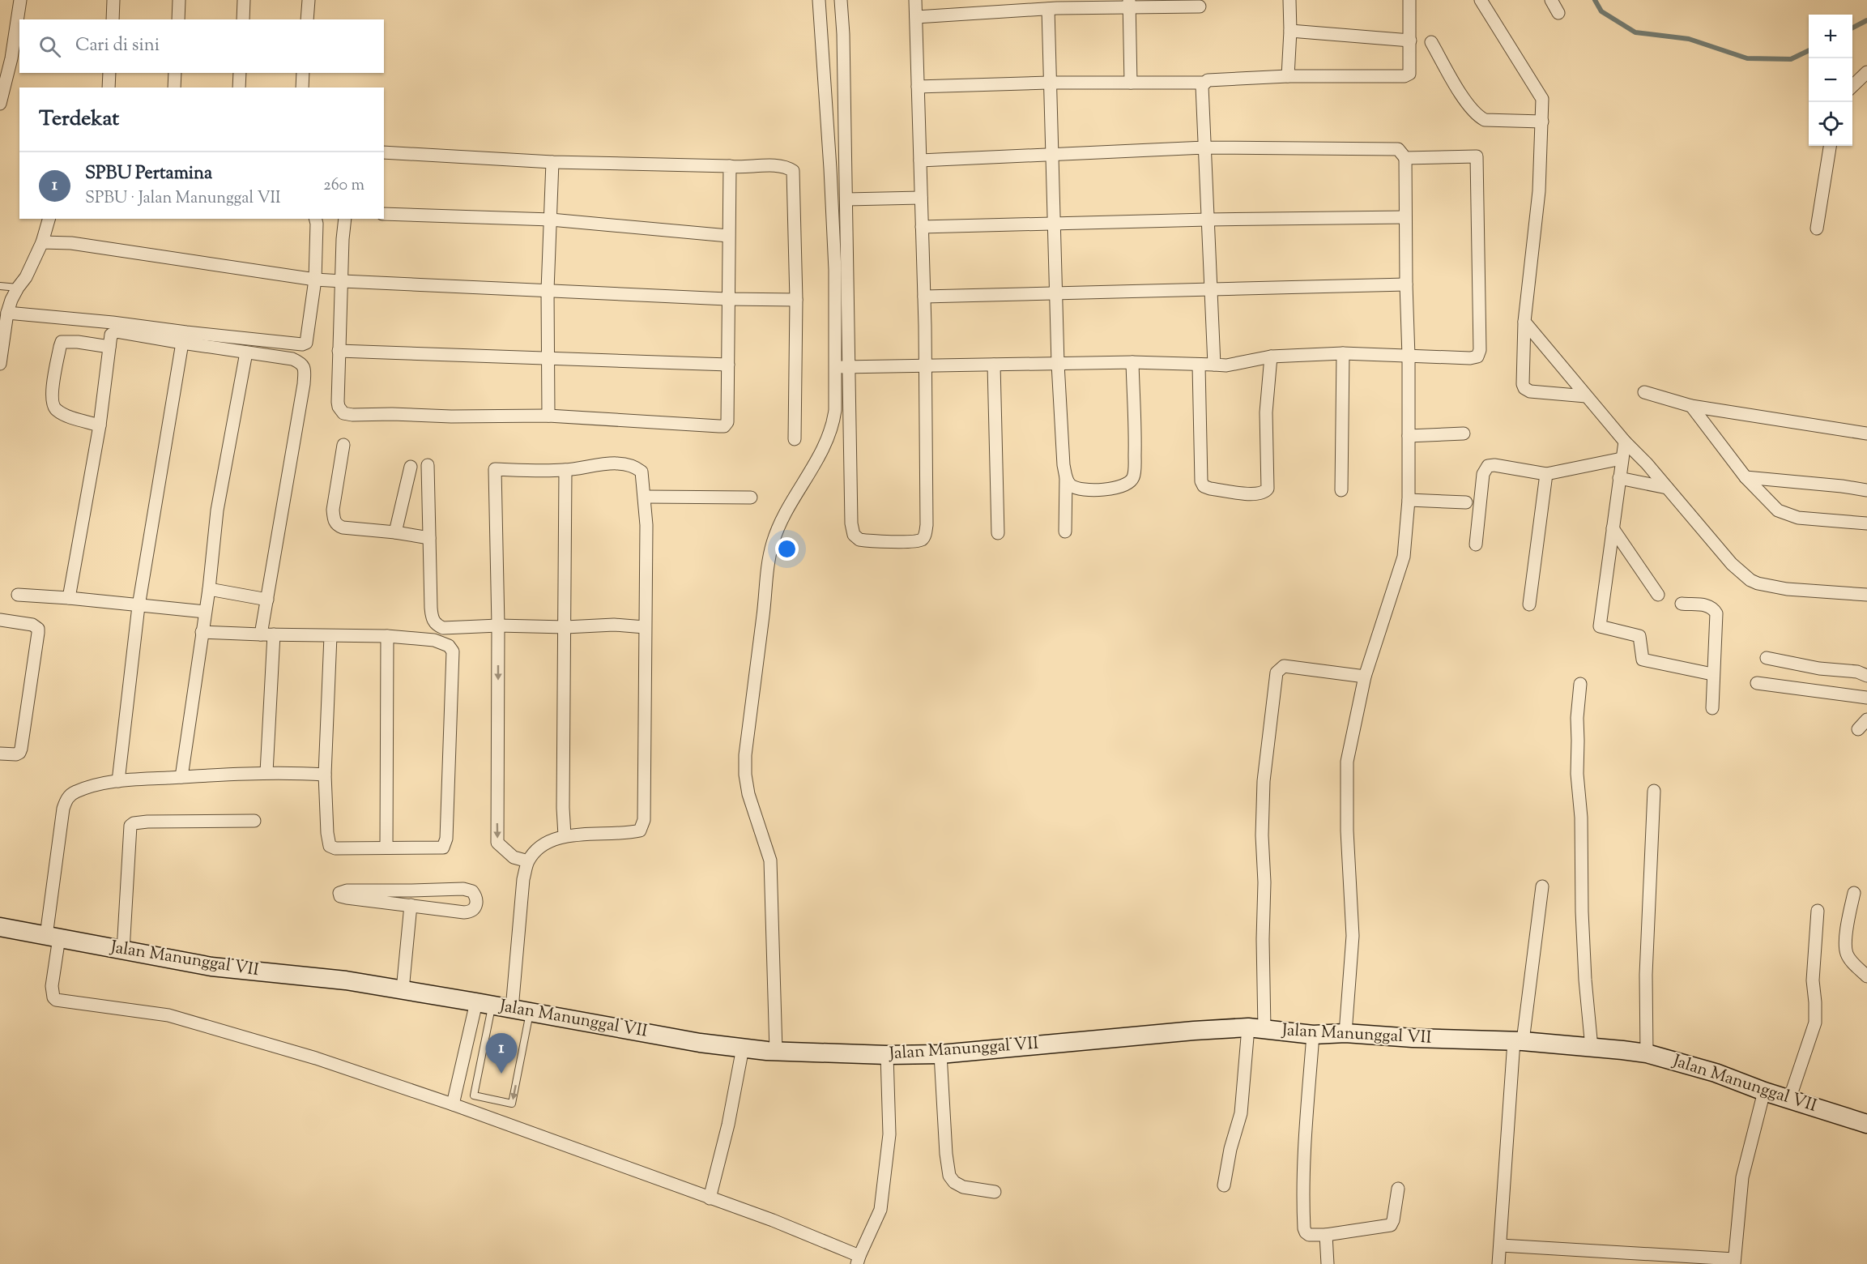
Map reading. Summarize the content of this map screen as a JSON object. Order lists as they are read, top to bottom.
{
  "streets": {
    "street": ["Jalan Manunggal VII"]
  },
  "page": {
    "map_buttons": ["+", "−"],
    "search": "Cari di sini",
    "heading": "Terdekat",
    "list": [
      {
        "mark": "1",
        "name": "SPBU Pertamina",
        "note": "SPBU · Jalan Manunggal VII",
        "value": "260 m"
      }
    ],
    "pins": "1"
  }
}
